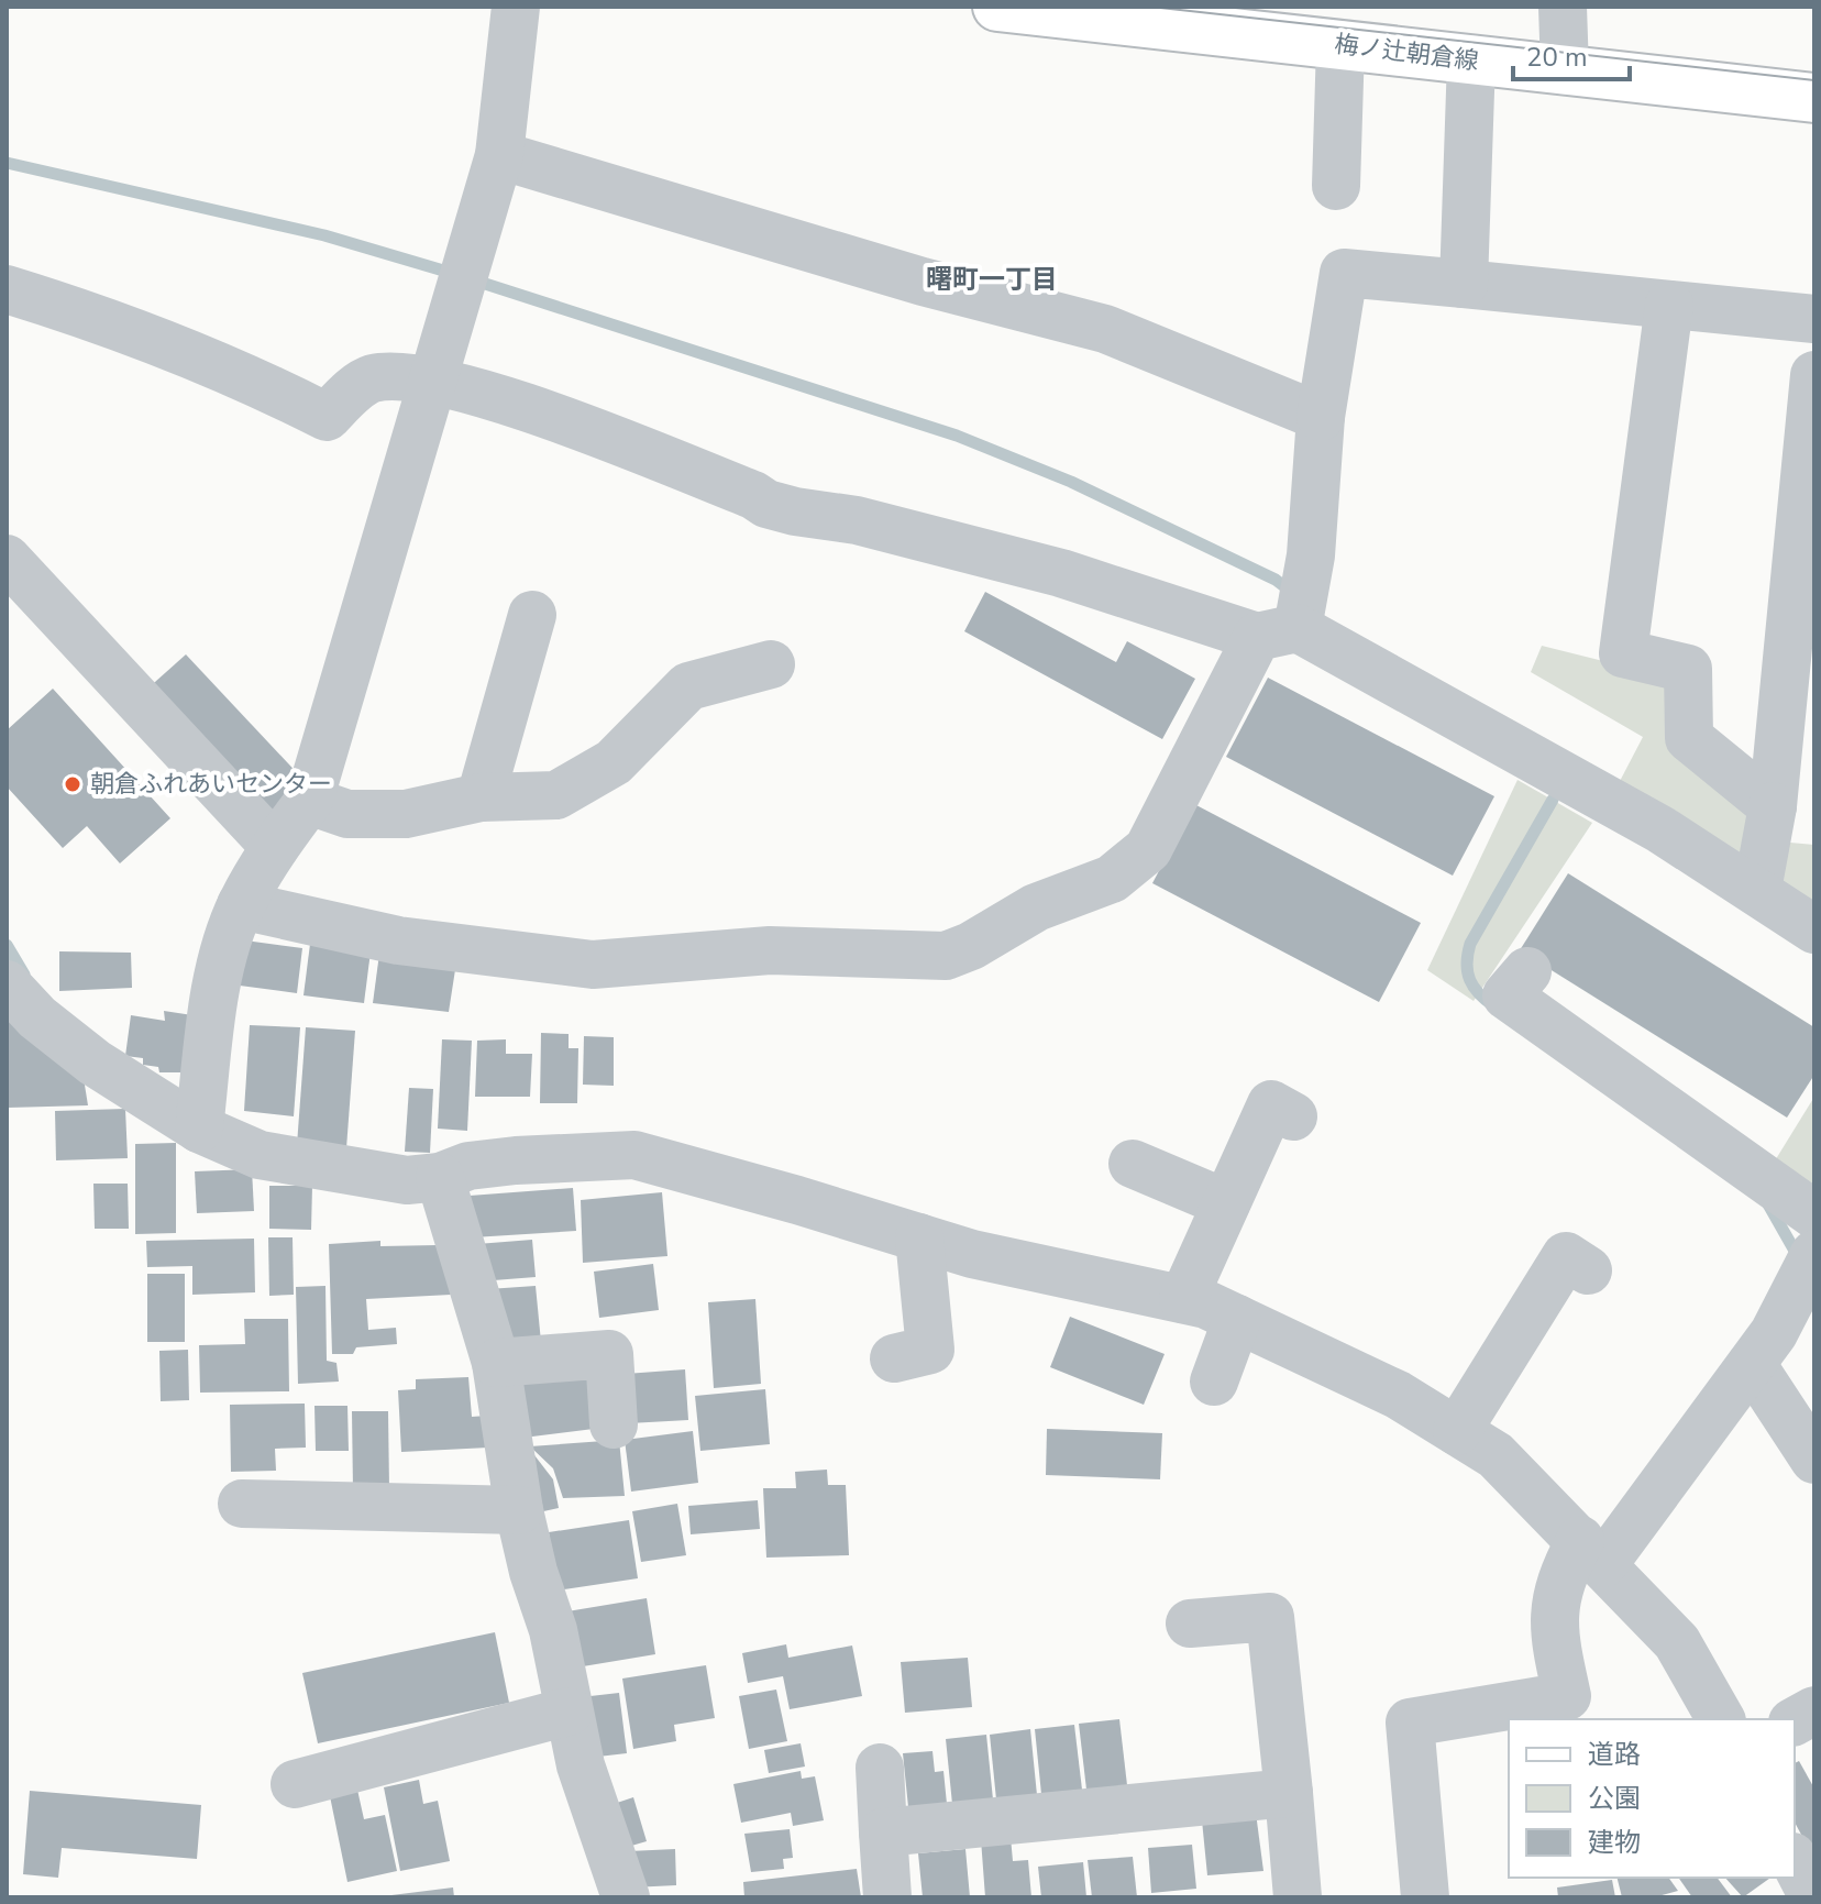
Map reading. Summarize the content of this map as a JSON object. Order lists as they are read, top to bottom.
{
  "streets": {
    "main road": ["梅ノ辻朝倉線"]
  },
  "districts": ["曙町一丁目"],
  "places": ["朝倉ふれあいセンター"],
  "legend": ["道路", "公園", "建物"],
  "scale_bar": "20 m"
}
